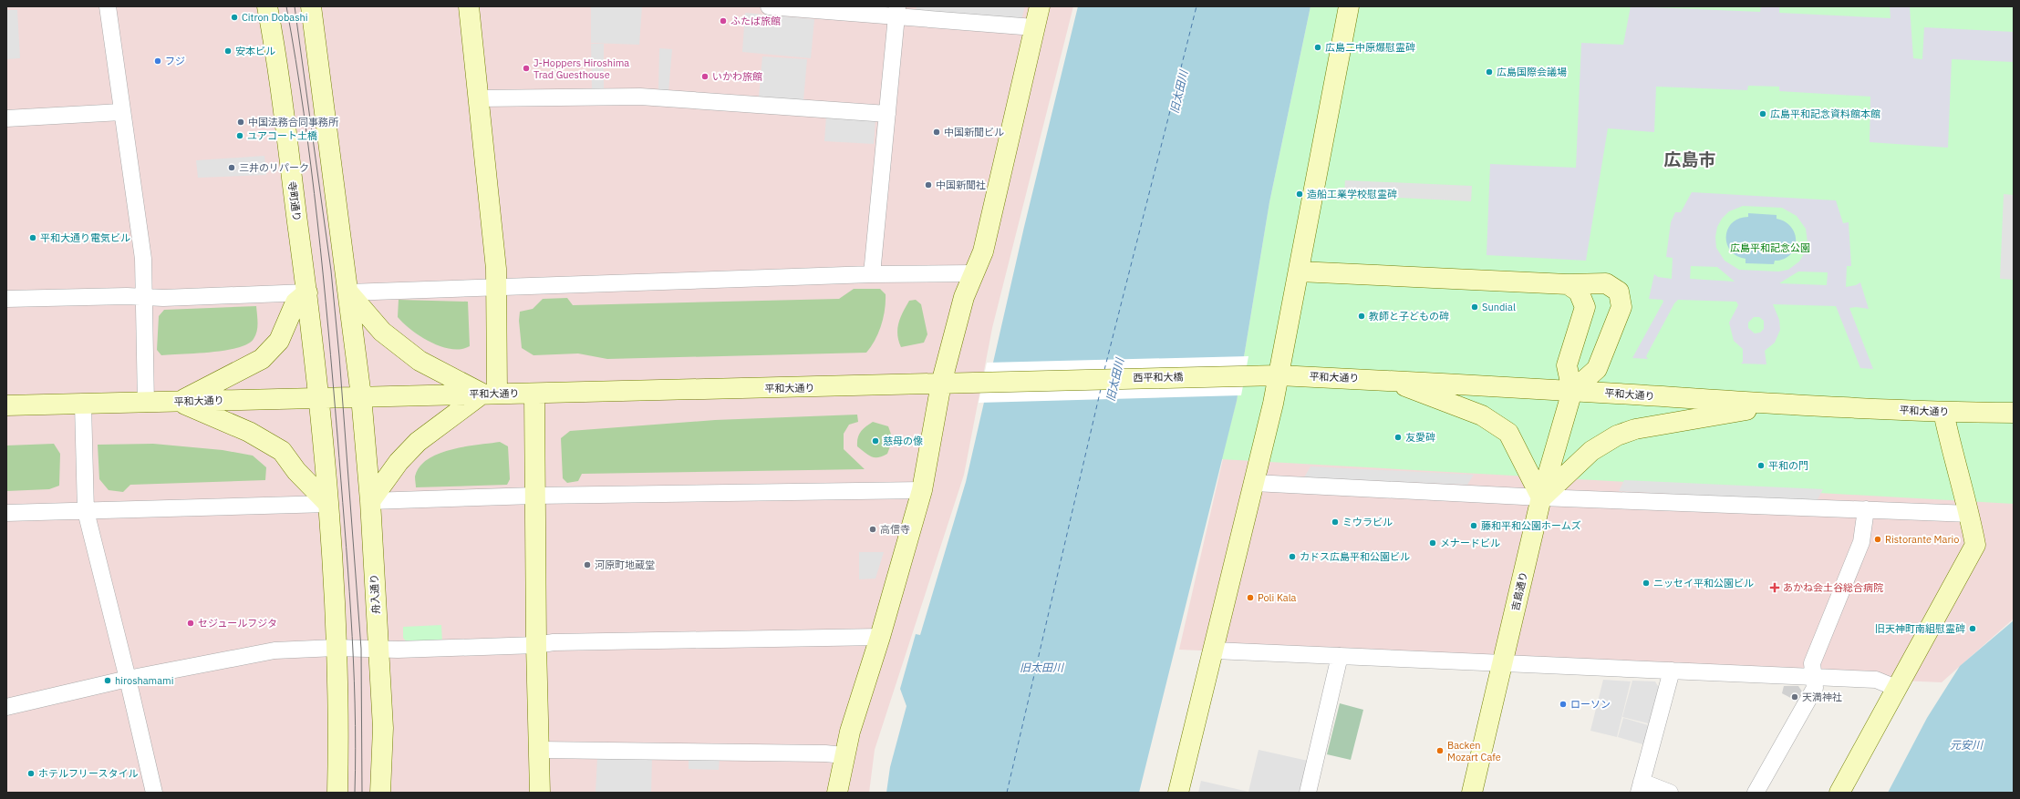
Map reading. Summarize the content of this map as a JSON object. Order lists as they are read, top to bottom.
{
  "streets": {
    "street": [
      "寺町通り",
      "西平和大橋",
      "平和大通り",
      "吉島通り",
      "舟入通り"
    ]
  },
  "crossings": [
    ["寺町通り", "平和大通り"],
    ["西平和大橋", "平和大通り"],
    ["平和大通り", "吉島通り"],
    ["平和大通り", "舟入通り"]
  ],
  "districts": ["広島市"],
  "water": ["旧太田川", "元安川"],
  "parks": ["広島平和記念公園"],
  "places": {
    "other": [
      "Citron Dobashi",
      "ふたば旅館",
      "広島二中原爆慰霊碑",
      "安本ビル",
      "フジ",
      "J-Hoppers Hiroshima Trad Guesthouse",
      "広島国際会議場",
      "いかわ旅館",
      "広島平和記念資料館本館",
      "中国法務合同事務所",
      "中国新聞ビル",
      "ユアコート土橋",
      "三井のリパーク",
      "中国新聞社",
      "造船工業学校慰霊碑",
      "平和大通り電気ビル",
      "Sundial",
      "教師と子どもの碑",
      "友愛碑",
      "慈母の像",
      "平和の門",
      "ミウラビル",
      "藤和平和公園ホームズ",
      "高信寺",
      "Ristorante Mario",
      "メナードビル",
      "カドス広島平和公園ビル",
      "河原町地蔵堂",
      "ニッセイ平和公園ビル",
      "Poli Kala",
      "セジュールフジタ",
      "旧天神町南組慰霊碑",
      "hiroshamami",
      "天満神社",
      "ローソン",
      "Backen Mozart Cafe",
      "ホテルフリースタイル"
    ],
    "health": ["あかね会土谷総合病院"]
  }
}
